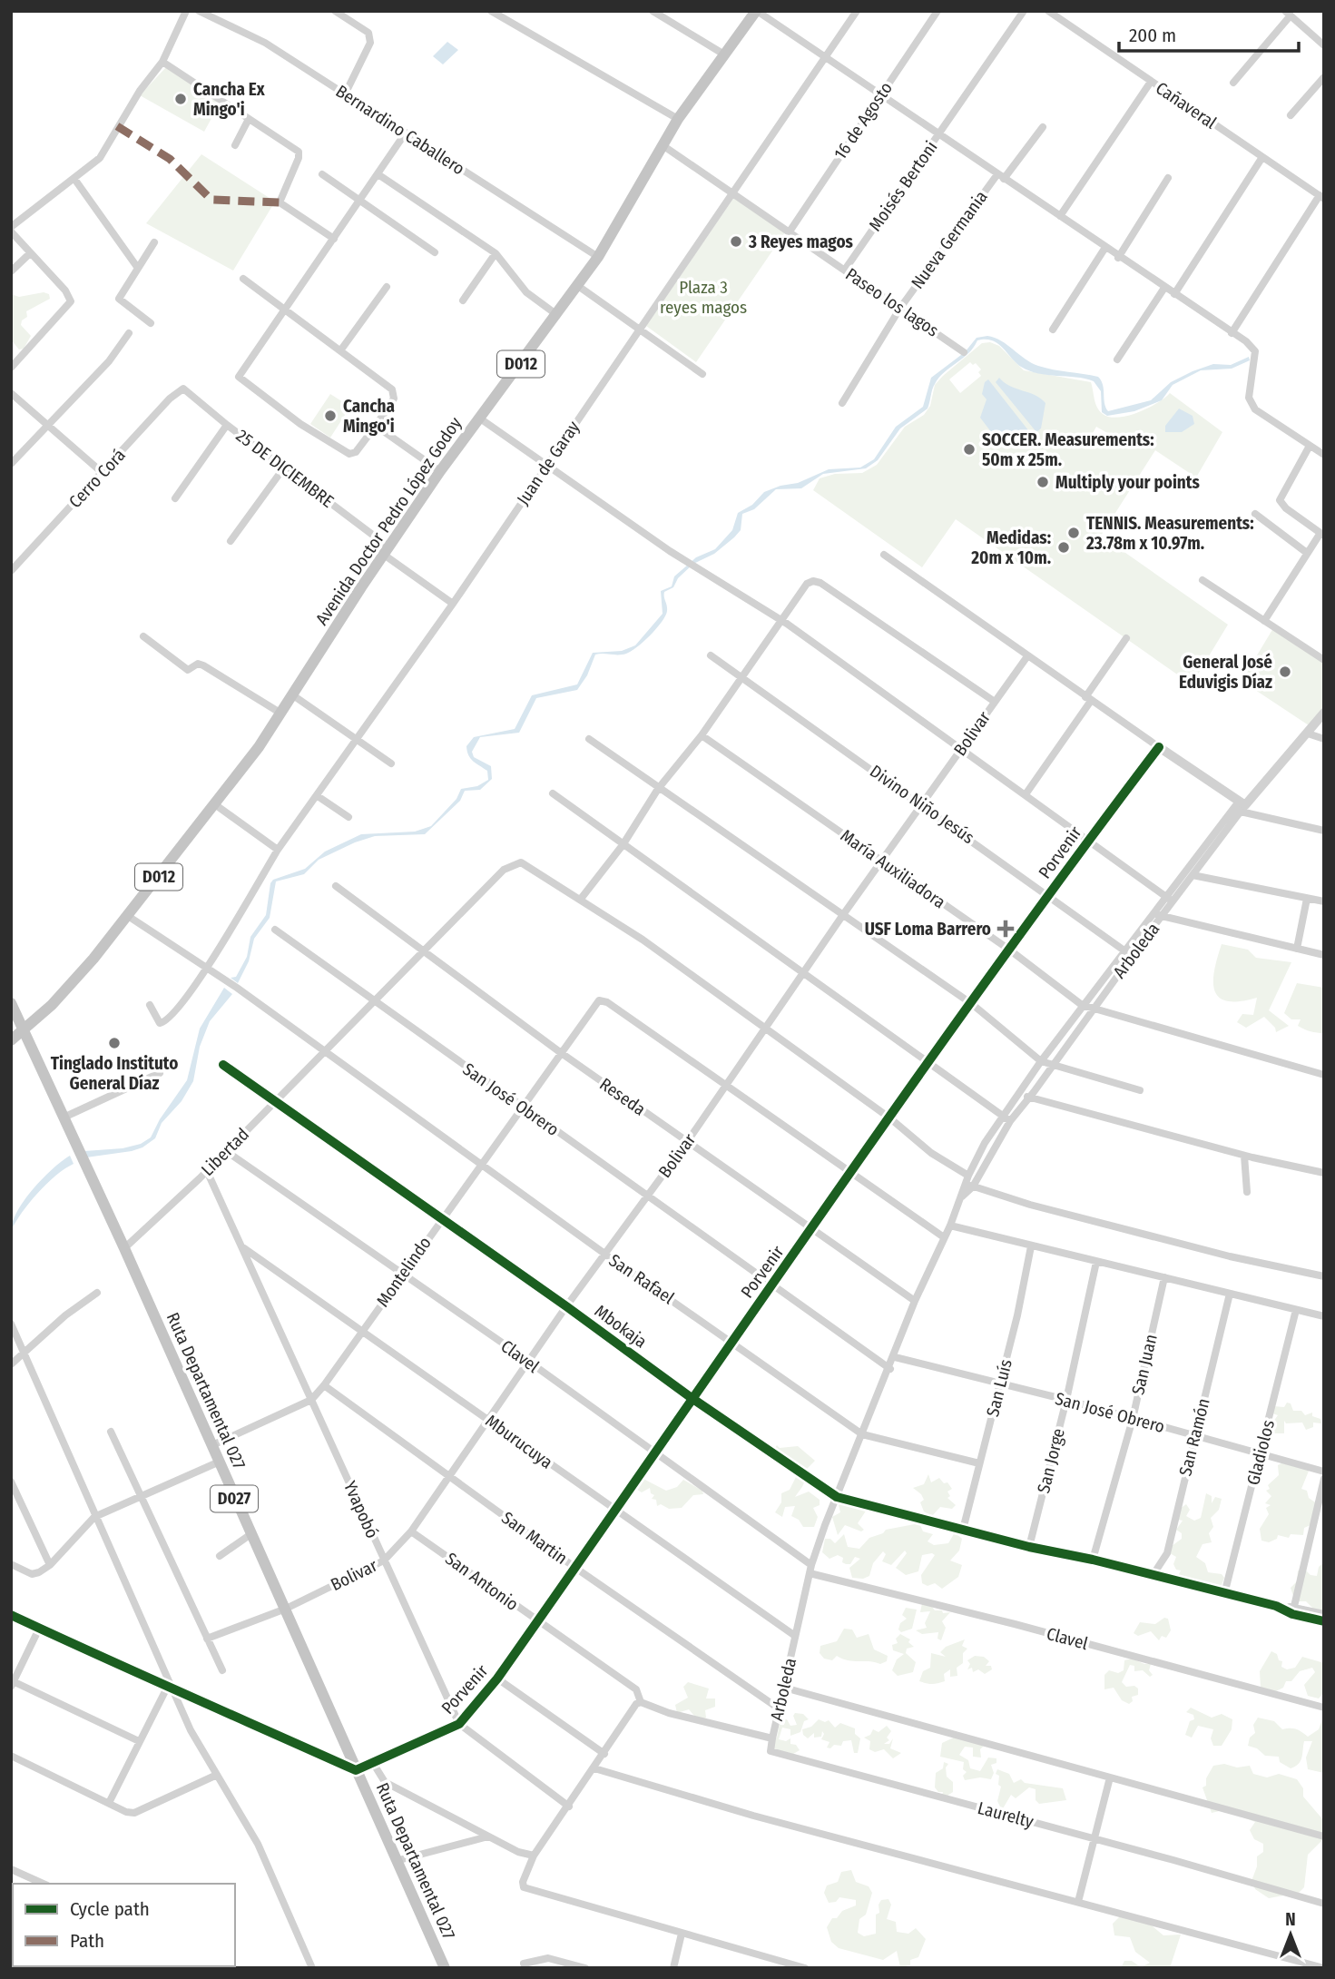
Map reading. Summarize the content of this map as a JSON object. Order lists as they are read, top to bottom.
{
  "streets": {
    "main road": [
      "D012",
      "Avenida Doctor Pedro López Godoy",
      "Ruta Departamental 027",
      "D027"
    ],
    "street": [
      "Cañaveral",
      "16 de Agosto",
      "Bernardino Caballero",
      "Moisés Bertoni",
      "Nueva Germania",
      "Paseo los lagos",
      "Juan de Garay",
      "25 DE DICIEMBRE",
      "Cerro Corá",
      "Bolivar",
      "Divino Niño Jesús",
      "Porvenir",
      "María Auxiliadora",
      "Arboleda",
      "Reseda",
      "San José Obrero",
      "Libertad",
      "Montelindo",
      "San Rafael",
      "Mbokaja",
      "Clavel",
      "San Juan",
      "San Luís",
      "San Ramón",
      "Mburucuya",
      "Gladiolos",
      "San Jorge",
      "Yvapobó",
      "San Martin",
      "San Antonio",
      "Laurelty"
    ]
  },
  "crossings": [
    ["16 de Agosto", "Paseo los lagos"],
    ["Bernardino Caballero", "Avenida Doctor Pedro López Godoy"],
    ["Moisés Bertoni", "Paseo los lagos"],
    ["Nueva Germania", "Paseo los lagos"],
    ["Paseo los lagos", "Juan de Garay"],
    ["Paseo los lagos", "Avenida Doctor Pedro López Godoy"],
    ["D012", "Avenida Doctor Pedro López Godoy"],
    ["D012", "Ruta Departamental 027"],
    ["Juan de Garay", "25 DE DICIEMBRE"],
    ["Juan de Garay", "San Rafael"],
    ["25 DE DICIEMBRE", "Cerro Corá"],
    ["25 DE DICIEMBRE", "Avenida Doctor Pedro López Godoy"],
    ["Avenida Doctor Pedro López Godoy", "San Rafael"],
    ["Avenida Doctor Pedro López Godoy", "Ruta Departamental 027"],
    ["Bolivar", "Divino Niño Jesús"],
    ["Bolivar", "María Auxiliadora"],
    ["Bolivar", "Reseda"],
    ["Bolivar", "San José Obrero"],
    ["Bolivar", "Montelindo"],
    ["Bolivar", "San Rafael"],
    ["Bolivar", "Mbokaja"],
    ["Bolivar", "Clavel"],
    ["Bolivar", "Ruta Departamental 027"],
    ["Bolivar", "Mburucuya"],
    ["Bolivar", "Yvapobó"],
    ["Bolivar", "San Martin"],
    ["Bolivar", "San Antonio"],
    ["Divino Niño Jesús", "Porvenir"],
    ["Divino Niño Jesús", "Arboleda"],
    ["Porvenir", "María Auxiliadora"],
    ["Porvenir", "Reseda"],
    ["Porvenir", "San José Obrero"],
    ["Porvenir", "San Rafael"],
    ["Porvenir", "Mbokaja"],
    ["Porvenir", "Clavel"],
    ["Porvenir", "Ruta Departamental 027"],
    ["Porvenir", "Mburucuya"],
    ["Porvenir", "Yvapobó"],
    ["Porvenir", "San Martin"],
    ["Porvenir", "San Antonio"],
    ["María Auxiliadora", "Arboleda"],
    ["Arboleda", "Reseda"],
    ["Arboleda", "San José Obrero"],
    ["Arboleda", "San Rafael"],
    ["Arboleda", "Mbokaja"],
    ["Arboleda", "Clavel"],
    ["Arboleda", "Mburucuya"],
    ["Arboleda", "San Martin"],
    ["Arboleda", "San Antonio"],
    ["Arboleda", "Laurelty"],
    ["Reseda", "Libertad"],
    ["Reseda", "Montelindo"],
    ["San José Obrero", "Libertad"],
    ["San José Obrero", "Montelindo"],
    ["San José Obrero", "San Juan"],
    ["San José Obrero", "San Luís"],
    ["San José Obrero", "San Ramón"],
    ["San José Obrero", "Gladiolos"],
    ["San José Obrero", "San Jorge"],
    ["Libertad", "San Rafael"],
    ["Libertad", "Mbokaja"],
    ["Libertad", "Clavel"],
    ["Libertad", "Ruta Departamental 027"],
    ["Libertad", "Yvapobó"],
    ["Montelindo", "San Rafael"],
    ["Montelindo", "Mbokaja"],
    ["Montelindo", "Clavel"],
    ["Montelindo", "Ruta Departamental 027"],
    ["Montelindo", "Mburucuya"],
    ["Montelindo", "Yvapobó"],
    ["Montelindo", "San Martin"],
    ["San Rafael", "San Luís"],
    ["Mbokaja", "San Juan"],
    ["Mbokaja", "San Luís"],
    ["Mbokaja", "San Ramón"],
    ["Mbokaja", "Gladiolos"],
    ["Mbokaja", "San Jorge"],
    ["Mburucuya", "Yvapobó"]
  ],
  "parks": ["Plaza 3 reyes magos"],
  "places": {
    "other": [
      "Cancha Ex Mingo'i",
      "3 Reyes magos",
      "Cancha Mingo'i",
      "SOCCER. Measurements: 50m x 25m.",
      "Multiply your points",
      "TENNIS. Measurements: 23.78m x 10.97m.",
      "Medidas: 20m x 10m.",
      "General José Eduvigis Díaz",
      "Tinglado Instituto General Díaz"
    ],
    "health": ["USF Loma Barrero"]
  },
  "legend": ["Cycle path", "Path"],
  "scale_bar": "200 m",
  "north": "top"
}
